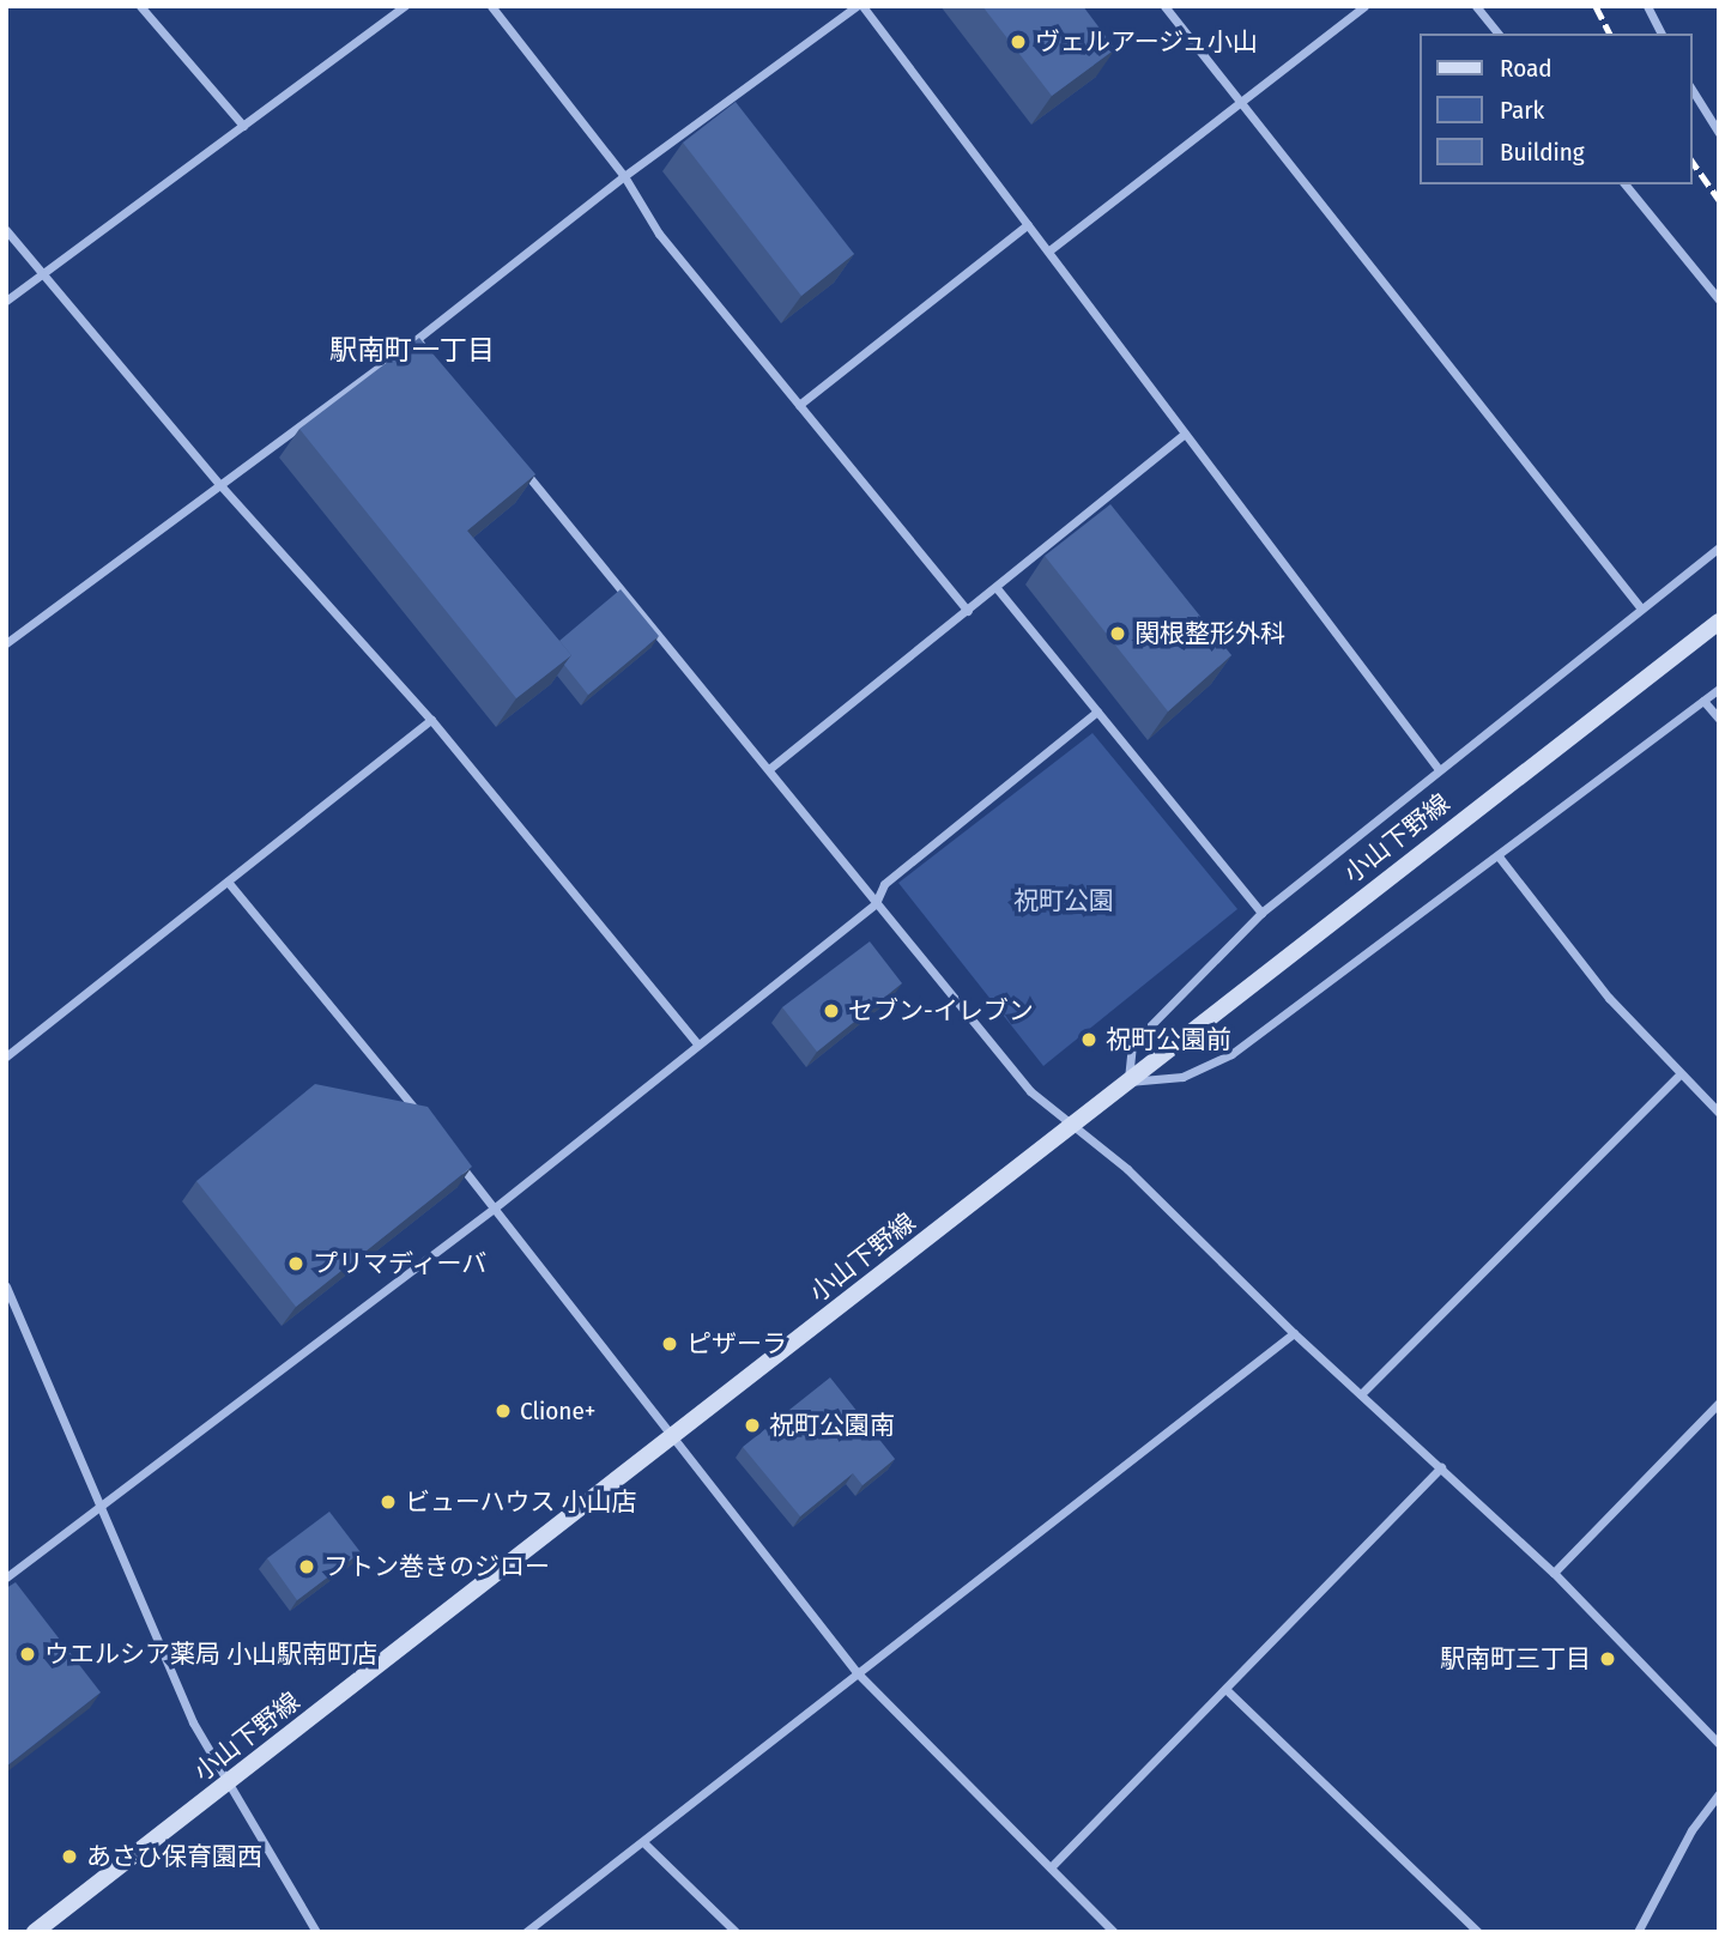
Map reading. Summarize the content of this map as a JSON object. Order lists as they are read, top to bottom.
{
  "streets": {
    "main road": ["小山下野線"]
  },
  "districts": ["駅南町一丁目"],
  "parks": ["祝町公園"],
  "places": [
    "ヴェルアージュ小山",
    "関根整形外科",
    "セブン-イレブン",
    "祝町公園前",
    "プリマディーバ",
    "ピザーラ",
    "Clione+",
    "祝町公園南",
    "ビューハウス 小山店",
    "フトン巻きのジロー",
    "ウエルシア薬局 小山駅南町店",
    "駅南町三丁目",
    "あさひ保育園西"
  ],
  "legend": ["Road", "Park", "Building"]
}
